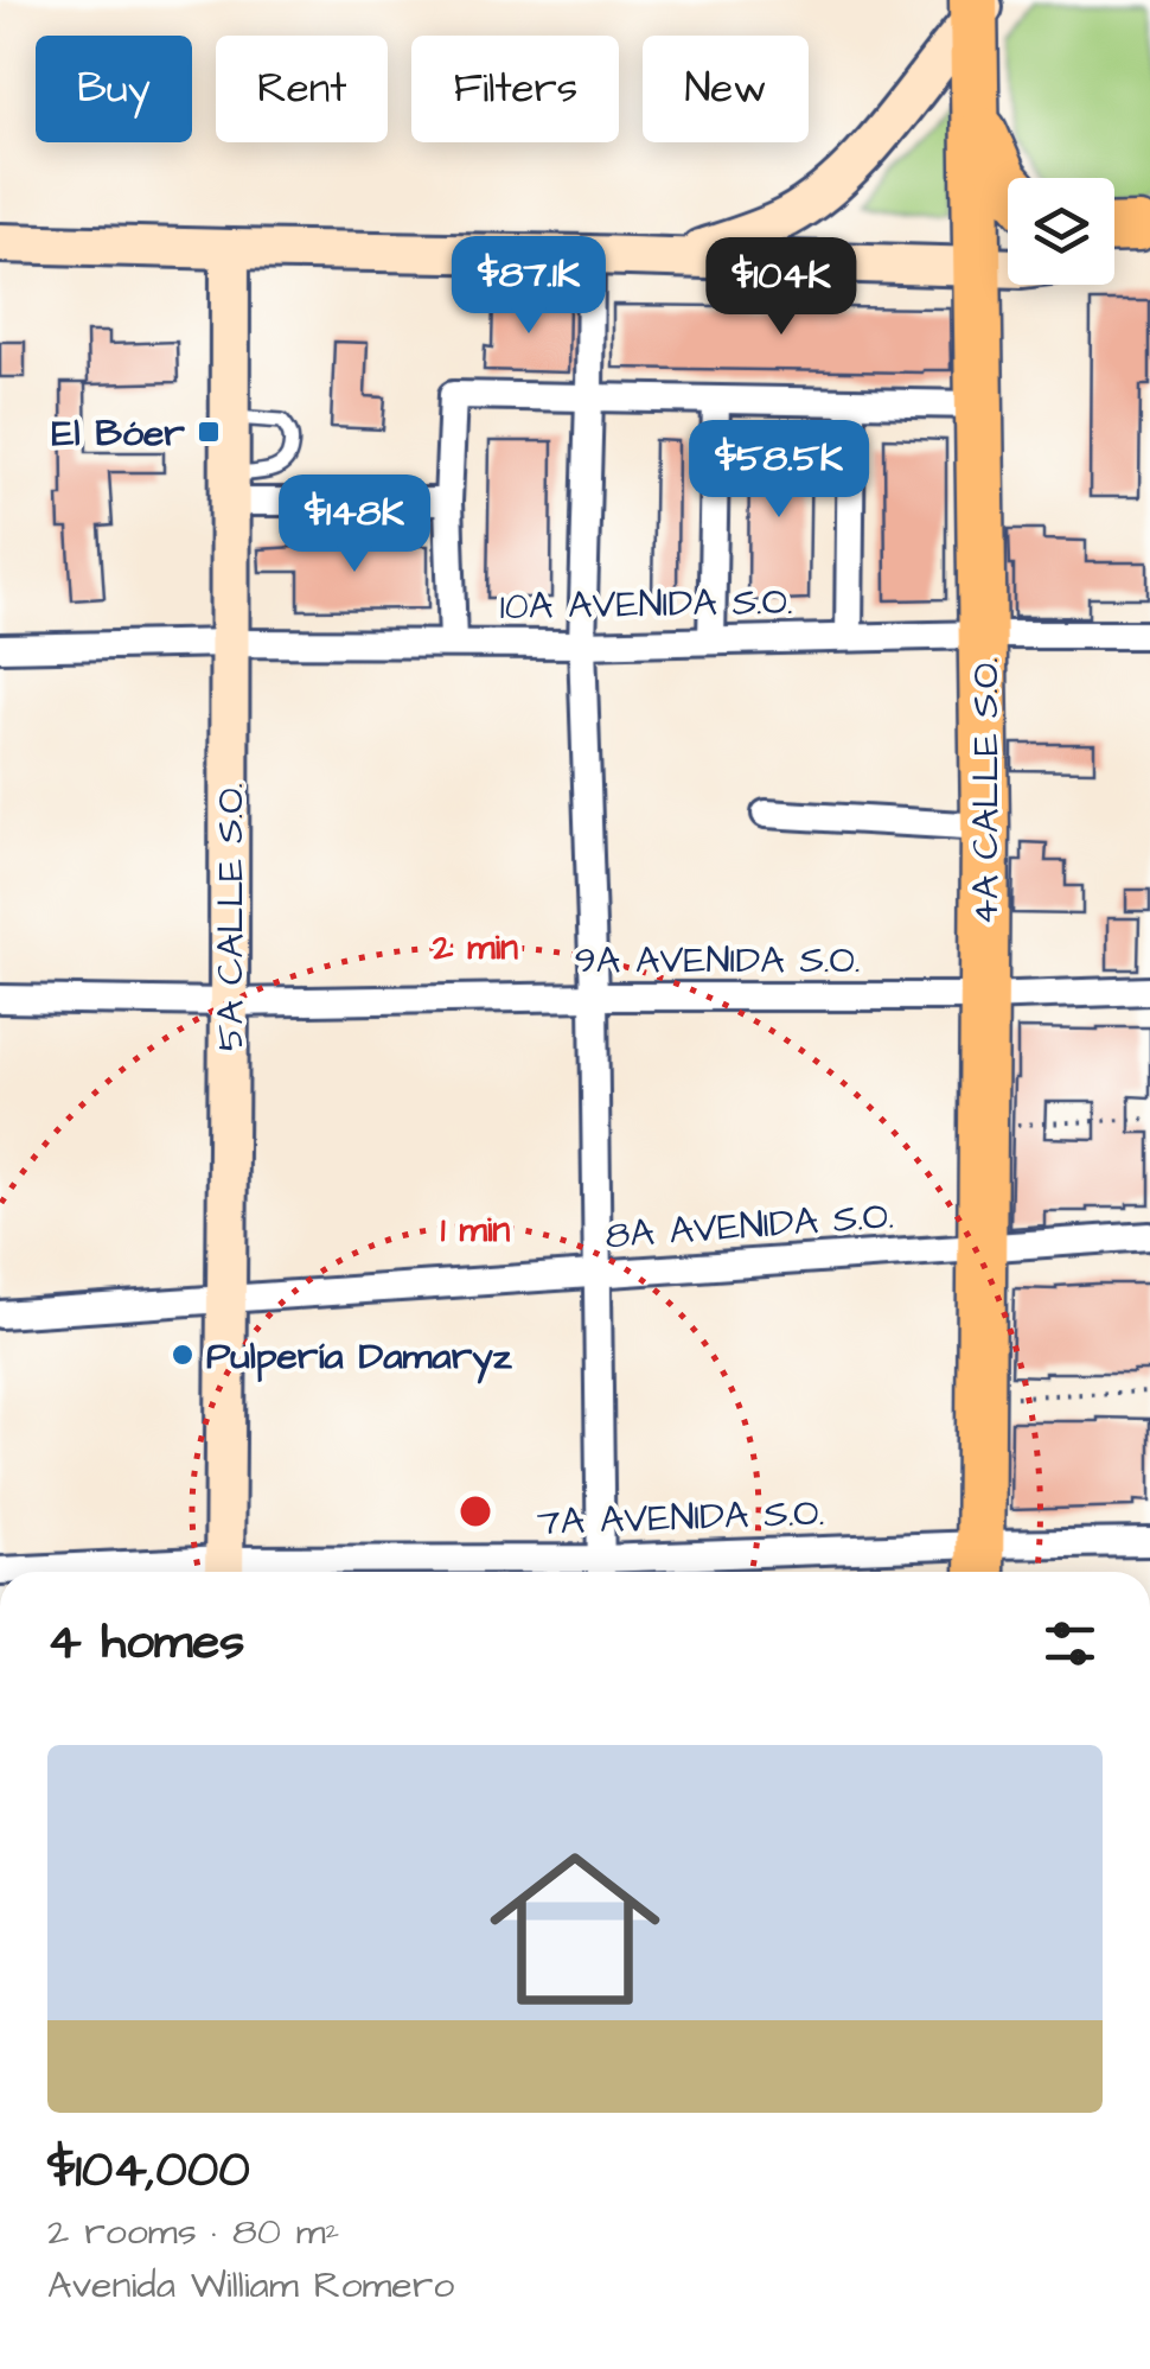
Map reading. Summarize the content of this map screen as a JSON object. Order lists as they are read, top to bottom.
{
  "streets": {
    "highway": ["4A CALLE S.O."],
    "main road": ["5A CALLE S.O."],
    "street": [
      "10A AVENIDA S.O.",
      "9A AVENIDA S.O.",
      "8A AVENIDA S.O.",
      "7A AVENIDA S.O."
    ]
  },
  "crossings": [
    ["10A AVENIDA S.O.", "4A CALLE S.O."],
    ["10A AVENIDA S.O.", "5A CALLE S.O."],
    ["4A CALLE S.O.", "9A AVENIDA S.O."],
    ["4A CALLE S.O.", "8A AVENIDA S.O."],
    ["4A CALLE S.O.", "7A AVENIDA S.O."],
    ["5A CALLE S.O.", "9A AVENIDA S.O."],
    ["5A CALLE S.O.", "8A AVENIDA S.O."],
    ["5A CALLE S.O.", "7A AVENIDA S.O."]
  ],
  "places": {
    "transit": ["El Bóer"],
    "other": ["Pulpería Damaryz"]
  },
  "page": {
    "chip": [
      "Buy",
      "Rent",
      "Filters",
      "New"
    ],
    "price": [
      "$87.1K",
      "$104K",
      "$58.5K",
      "$148K"
    ],
    "heading": "4 homes",
    "list": [
      {
        "name": "$104,000",
        "note": "2 rooms · 80 m² · Avenida William Romero"
      }
    ]
  },
  "rings": ["2 min", "1 min"]
}
